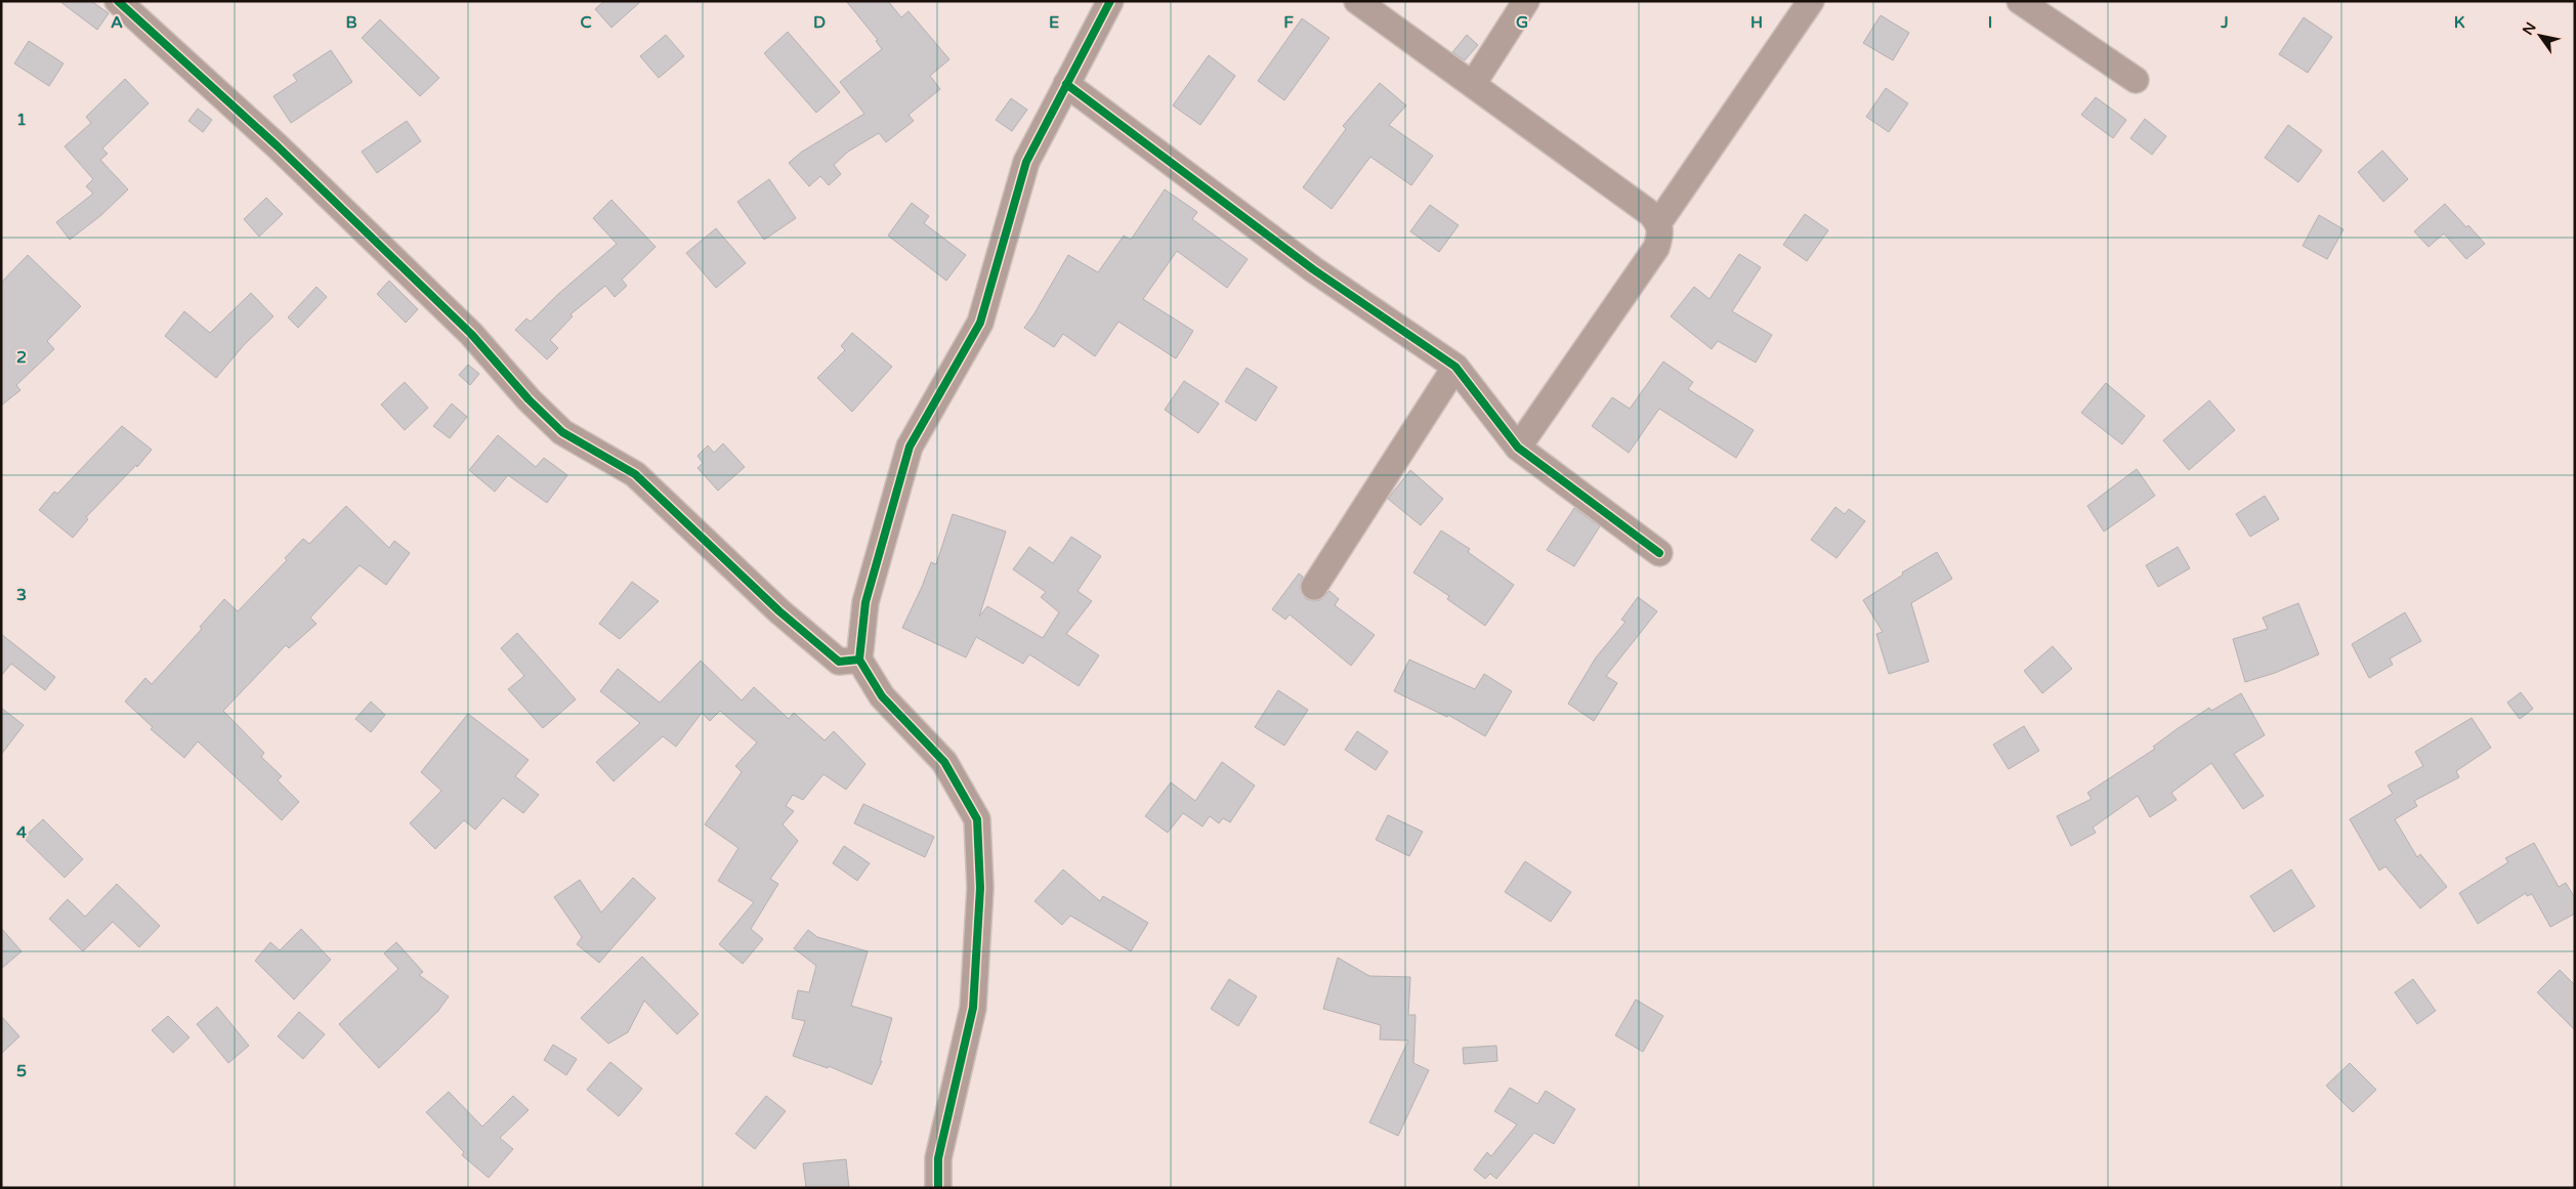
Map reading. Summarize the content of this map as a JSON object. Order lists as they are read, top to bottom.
{
  "north": "top left",
  "grid": {
    "columns": [
      "A",
      "B",
      "C",
      "D",
      "E",
      "F",
      "G",
      "H",
      "I",
      "J",
      "K"
    ],
    "rows": [
      "1",
      "2",
      "3",
      "4",
      "5"
    ]
  }
}
